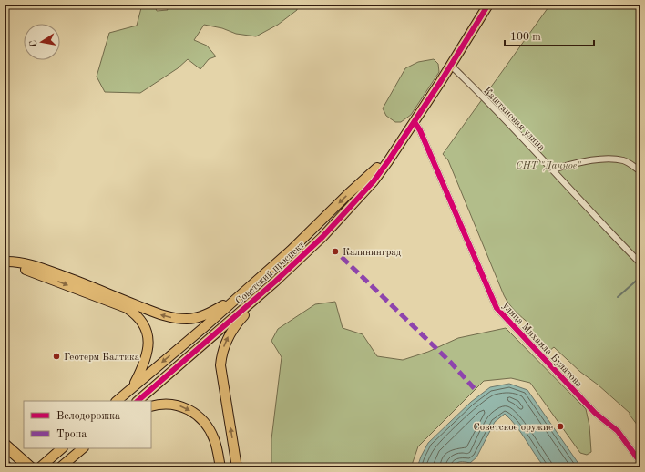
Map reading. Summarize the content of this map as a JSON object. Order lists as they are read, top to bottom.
{
  "streets": {
    "main road": ["Советский проспект"],
    "street": ["Каштановая улица", "улица Михаила Булатова"]
  },
  "crossings": [
    ["Каштановая улица", "Советский проспект"],
    ["Советский проспект", "улица Михаила Булатова"]
  ],
  "parks": ["СНТ \"Дачное\""],
  "places": ["Калининград", "Геотерм Балтика", "Советское оружие"],
  "legend": ["Велодорожка", "Тропа"],
  "scale_bar": "100 m",
  "north": "left"
}
